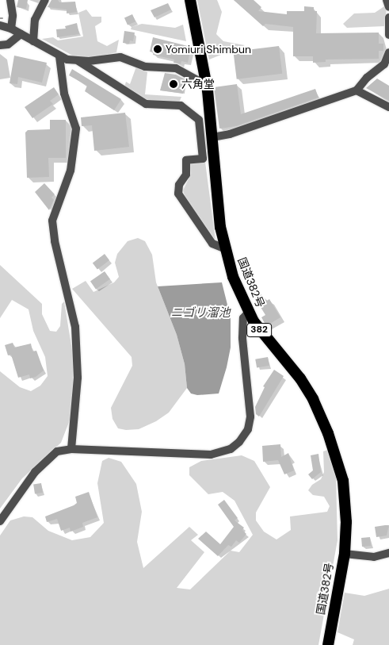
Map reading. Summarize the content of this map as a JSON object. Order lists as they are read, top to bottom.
{
  "streets": {
    "highway": ["国道382号", "382"]
  },
  "water": ["ニゴリ溜池"],
  "places": ["Yomiuri Shimbun", "六角堂"]
}
